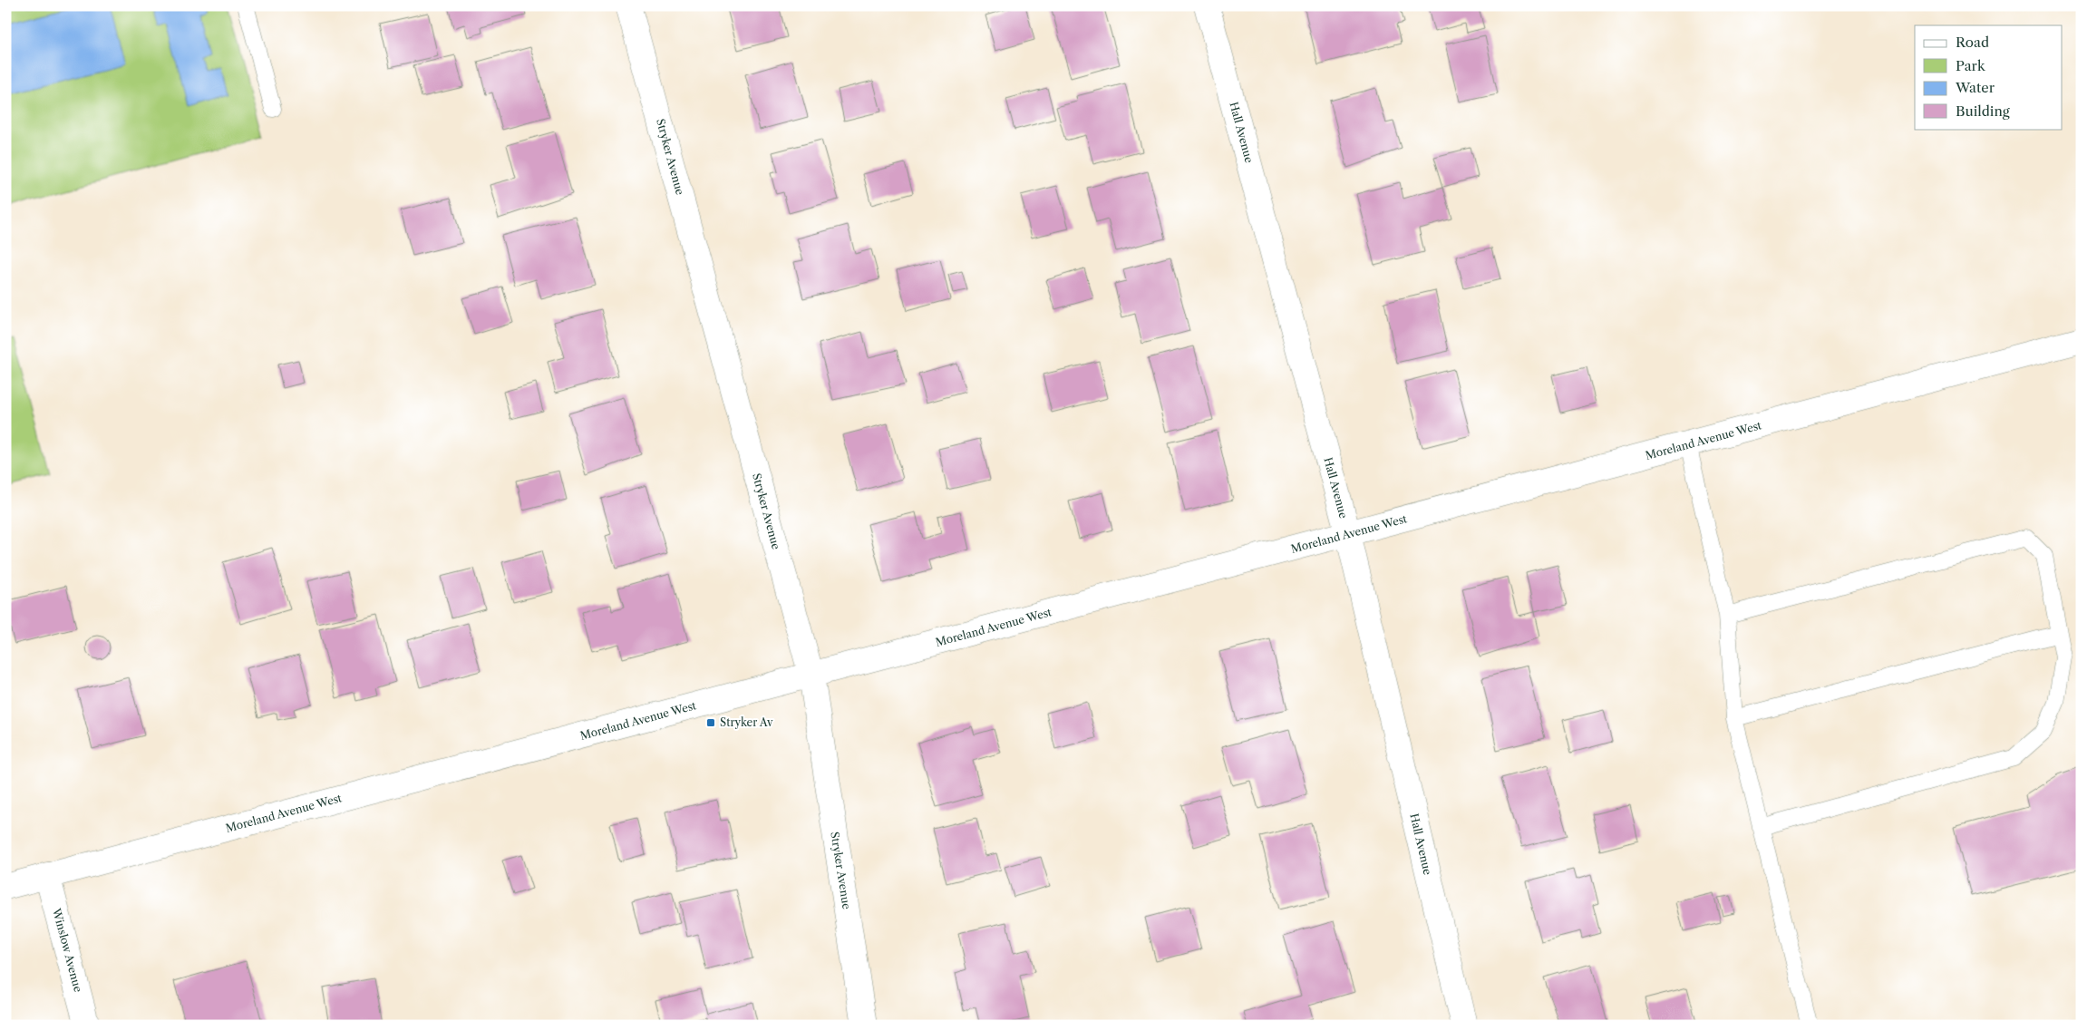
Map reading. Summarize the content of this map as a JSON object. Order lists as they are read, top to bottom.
{
  "streets": {
    "street": [
      "Hall Avenue",
      "Stryker Avenue",
      "Moreland Avenue West",
      "Winslow Avenue"
    ]
  },
  "crossings": [
    ["Hall Avenue", "Moreland Avenue West"],
    ["Stryker Avenue", "Moreland Avenue West"],
    ["Moreland Avenue West", "Winslow Avenue"]
  ],
  "places": {
    "transit": ["Stryker Av"]
  },
  "legend": [
    "Road",
    "Park",
    "Water",
    "Building"
  ]
}
